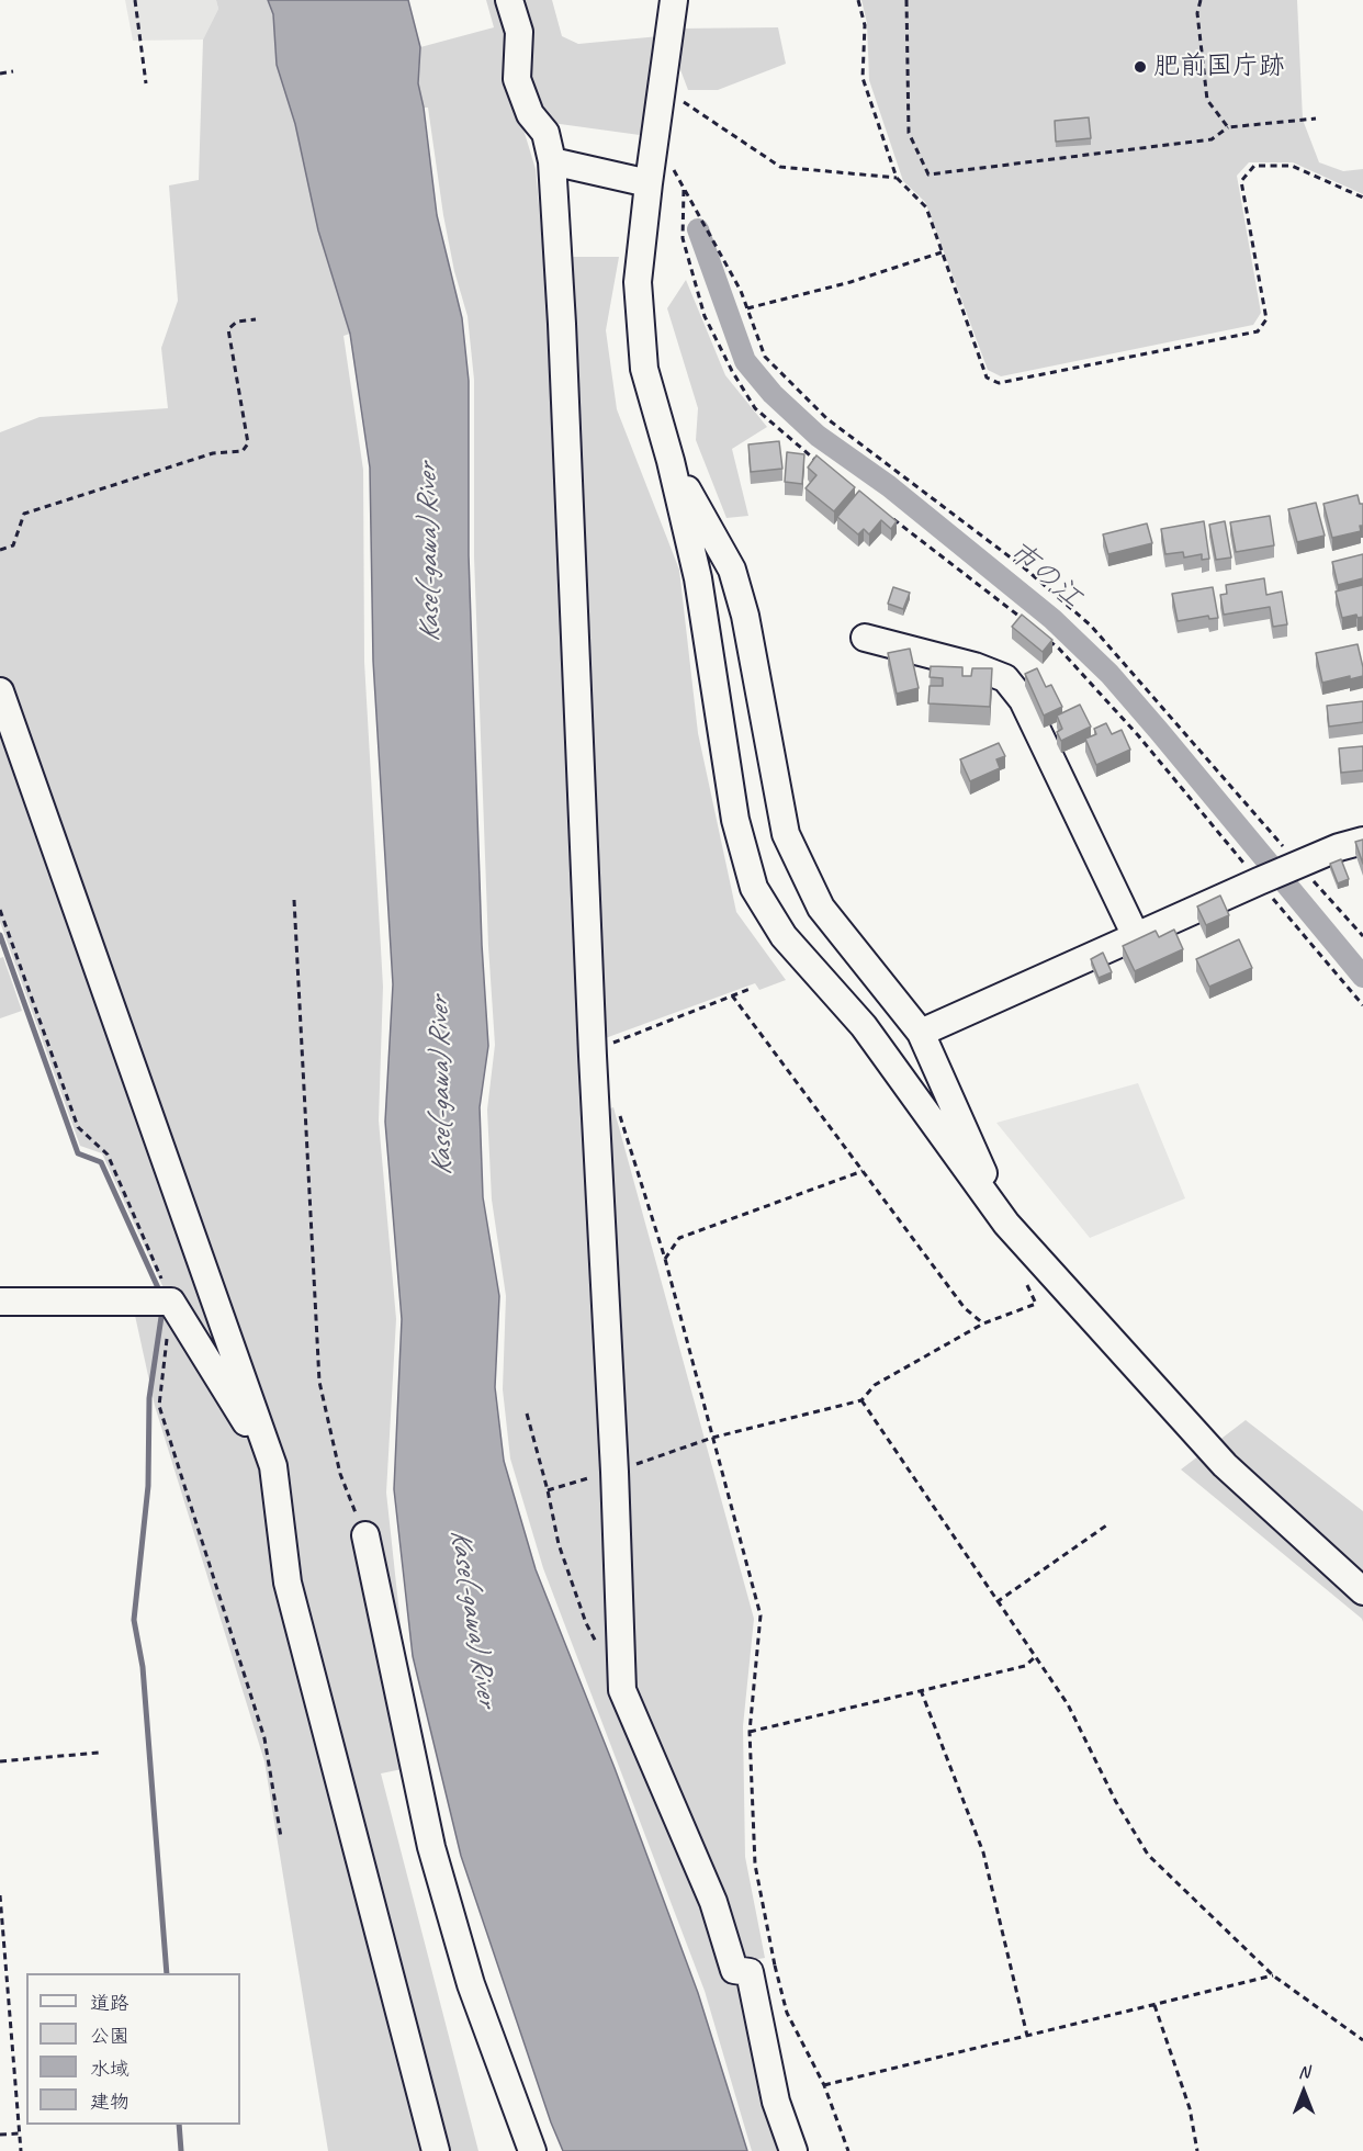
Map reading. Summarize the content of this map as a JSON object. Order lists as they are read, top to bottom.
{
  "water": ["Kase(-gawa) River", "市の江"],
  "places": ["肥前国庁跡"],
  "legend": [
    "道路",
    "公園",
    "水域",
    "建物"
  ],
  "north": "top"
}
